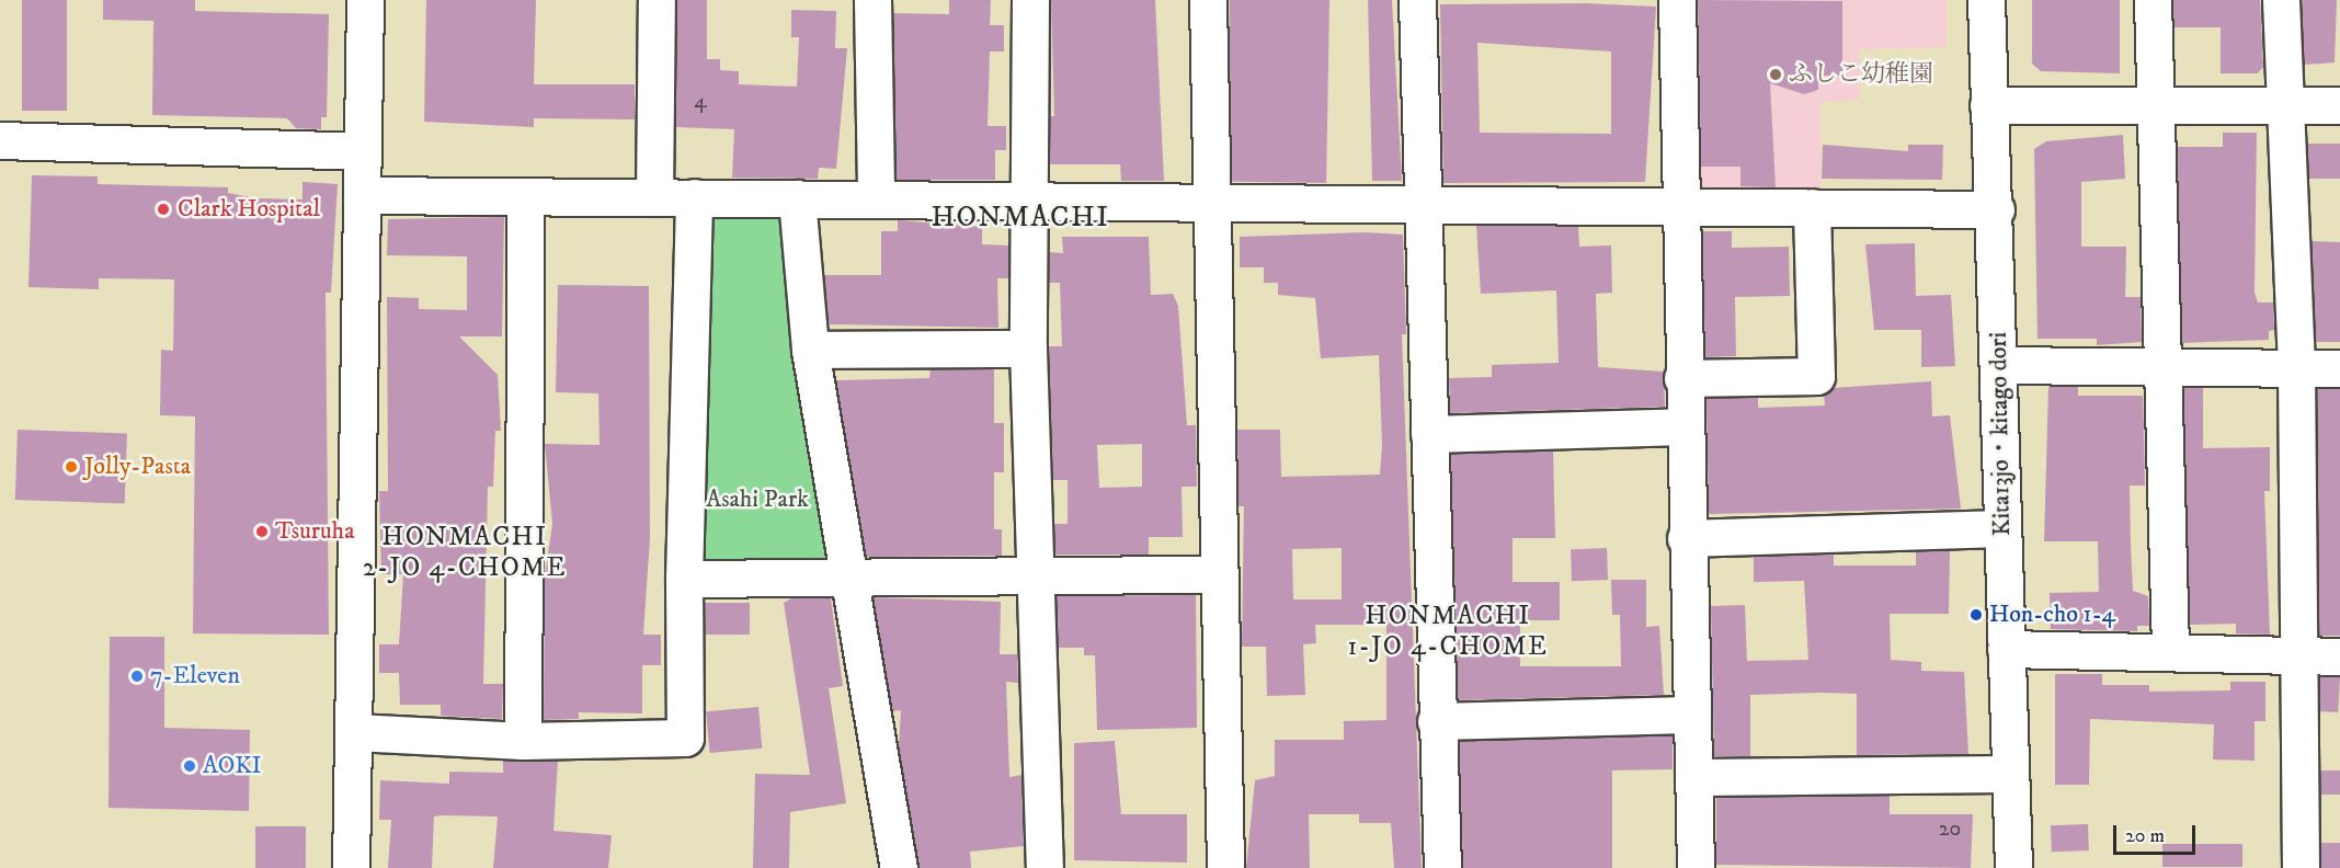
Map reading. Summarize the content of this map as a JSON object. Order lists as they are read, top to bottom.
{
  "streets": {
    "street": ["Kita13jo・kitago dori"]
  },
  "districts": ["HONMACHI", "HONMACHI 2-JO 4-CHOME", "HONMACHI 1-JO 4-CHOME"],
  "parks": ["Asahi Park"],
  "places": [
    "ふしこ幼稚園",
    "Clark Hospital",
    "Jolly-Pasta",
    "Tsuruha",
    "Hon-cho 1-4",
    "7-Eleven",
    "AOKI"
  ],
  "house_numbers": ["4", "20"],
  "scale_bar": "20 m"
}
